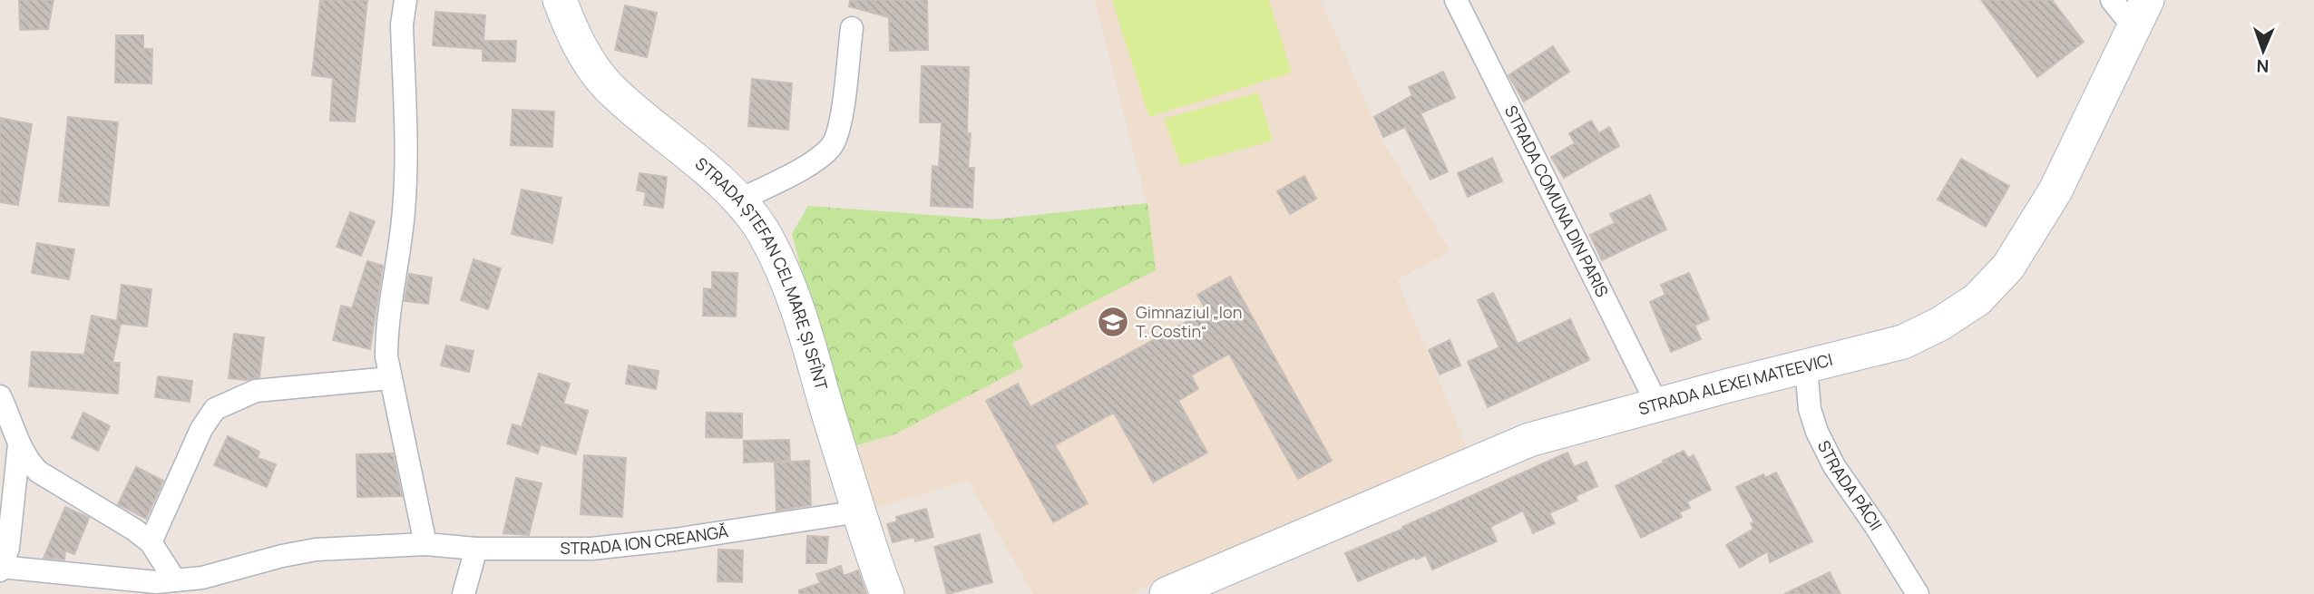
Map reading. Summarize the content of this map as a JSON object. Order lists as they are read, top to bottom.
{
  "streets": {
    "street": [
      "STRADA COMUNA DIN PARIS",
      "STRADA ȘTEFAN CEL MARE ȘI SFÎNT",
      "STRADA ALEXEI MATEEVICI",
      "STRADA PĂCII",
      "STRADA ION CREANGĂ"
    ]
  },
  "crossings": [
    ["STRADA COMUNA DIN PARIS", "STRADA ALEXEI MATEEVICI"],
    ["STRADA ȘTEFAN CEL MARE ȘI SFÎNT", "STRADA ION CREANGĂ"],
    ["STRADA ALEXEI MATEEVICI", "STRADA PĂCII"]
  ],
  "places": {
    "school or university": ["Gimnaziul „Ion T. Costin“"]
  },
  "north": "bottom"
}
